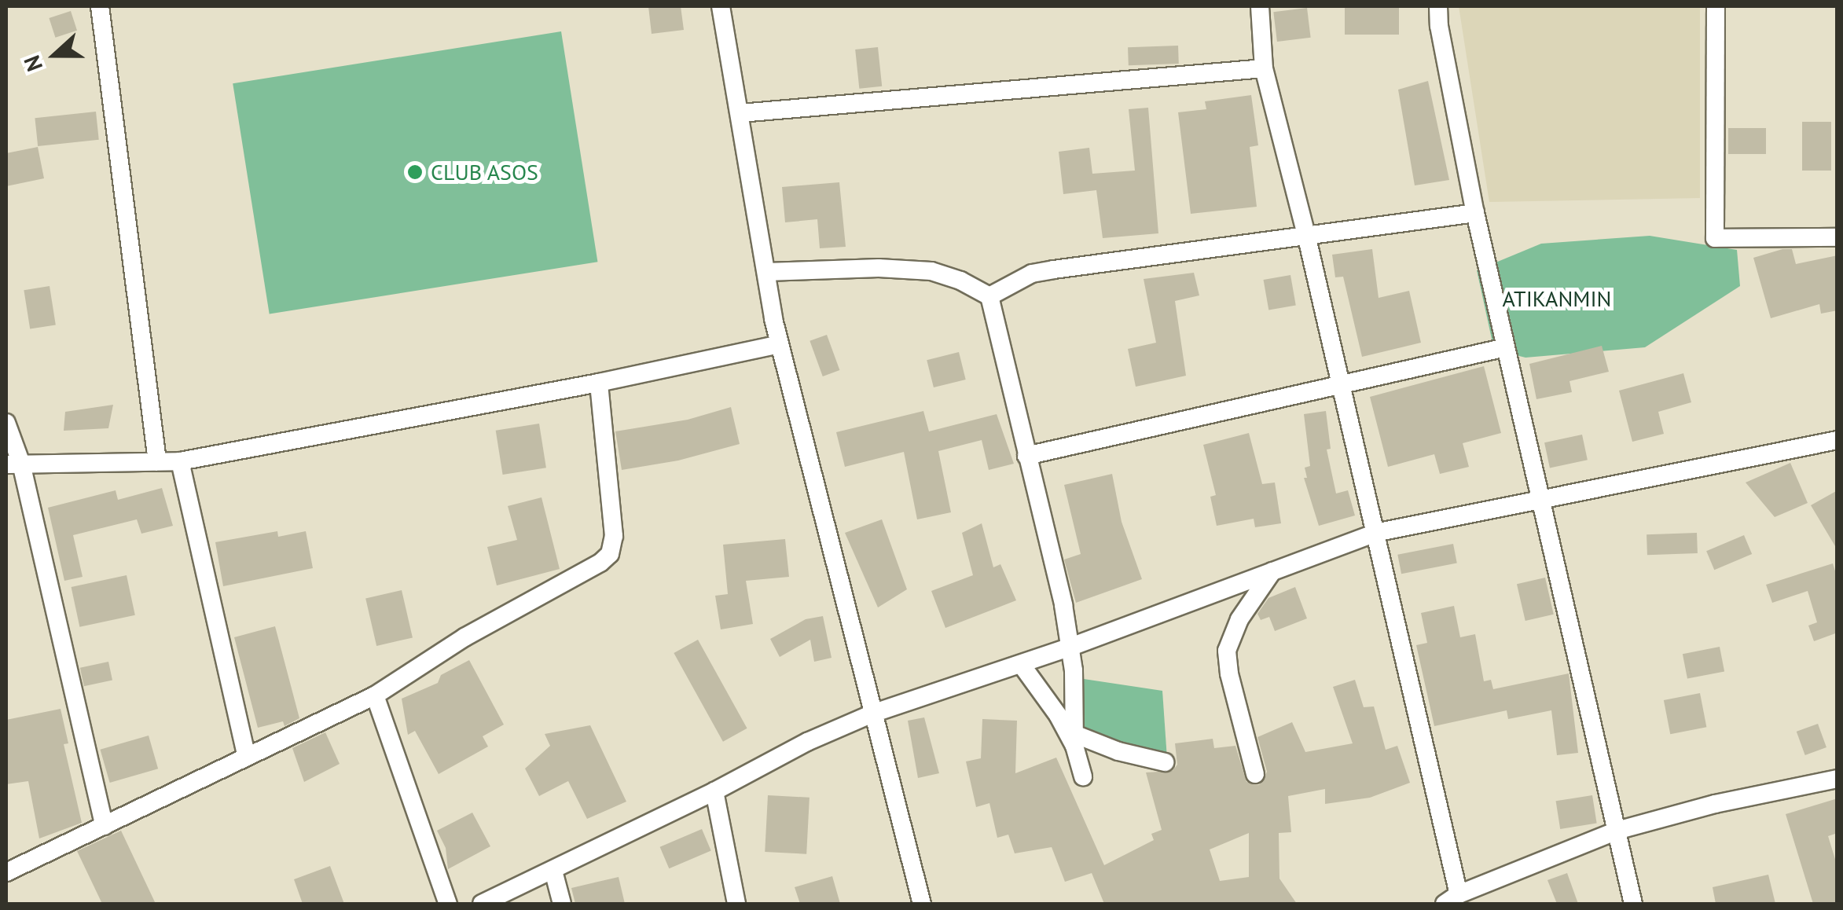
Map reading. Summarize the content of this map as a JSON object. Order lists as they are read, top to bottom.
{
  "parks": ["ATIKANMIN"],
  "places": ["CLUB ASOS"],
  "north": "left"
}
